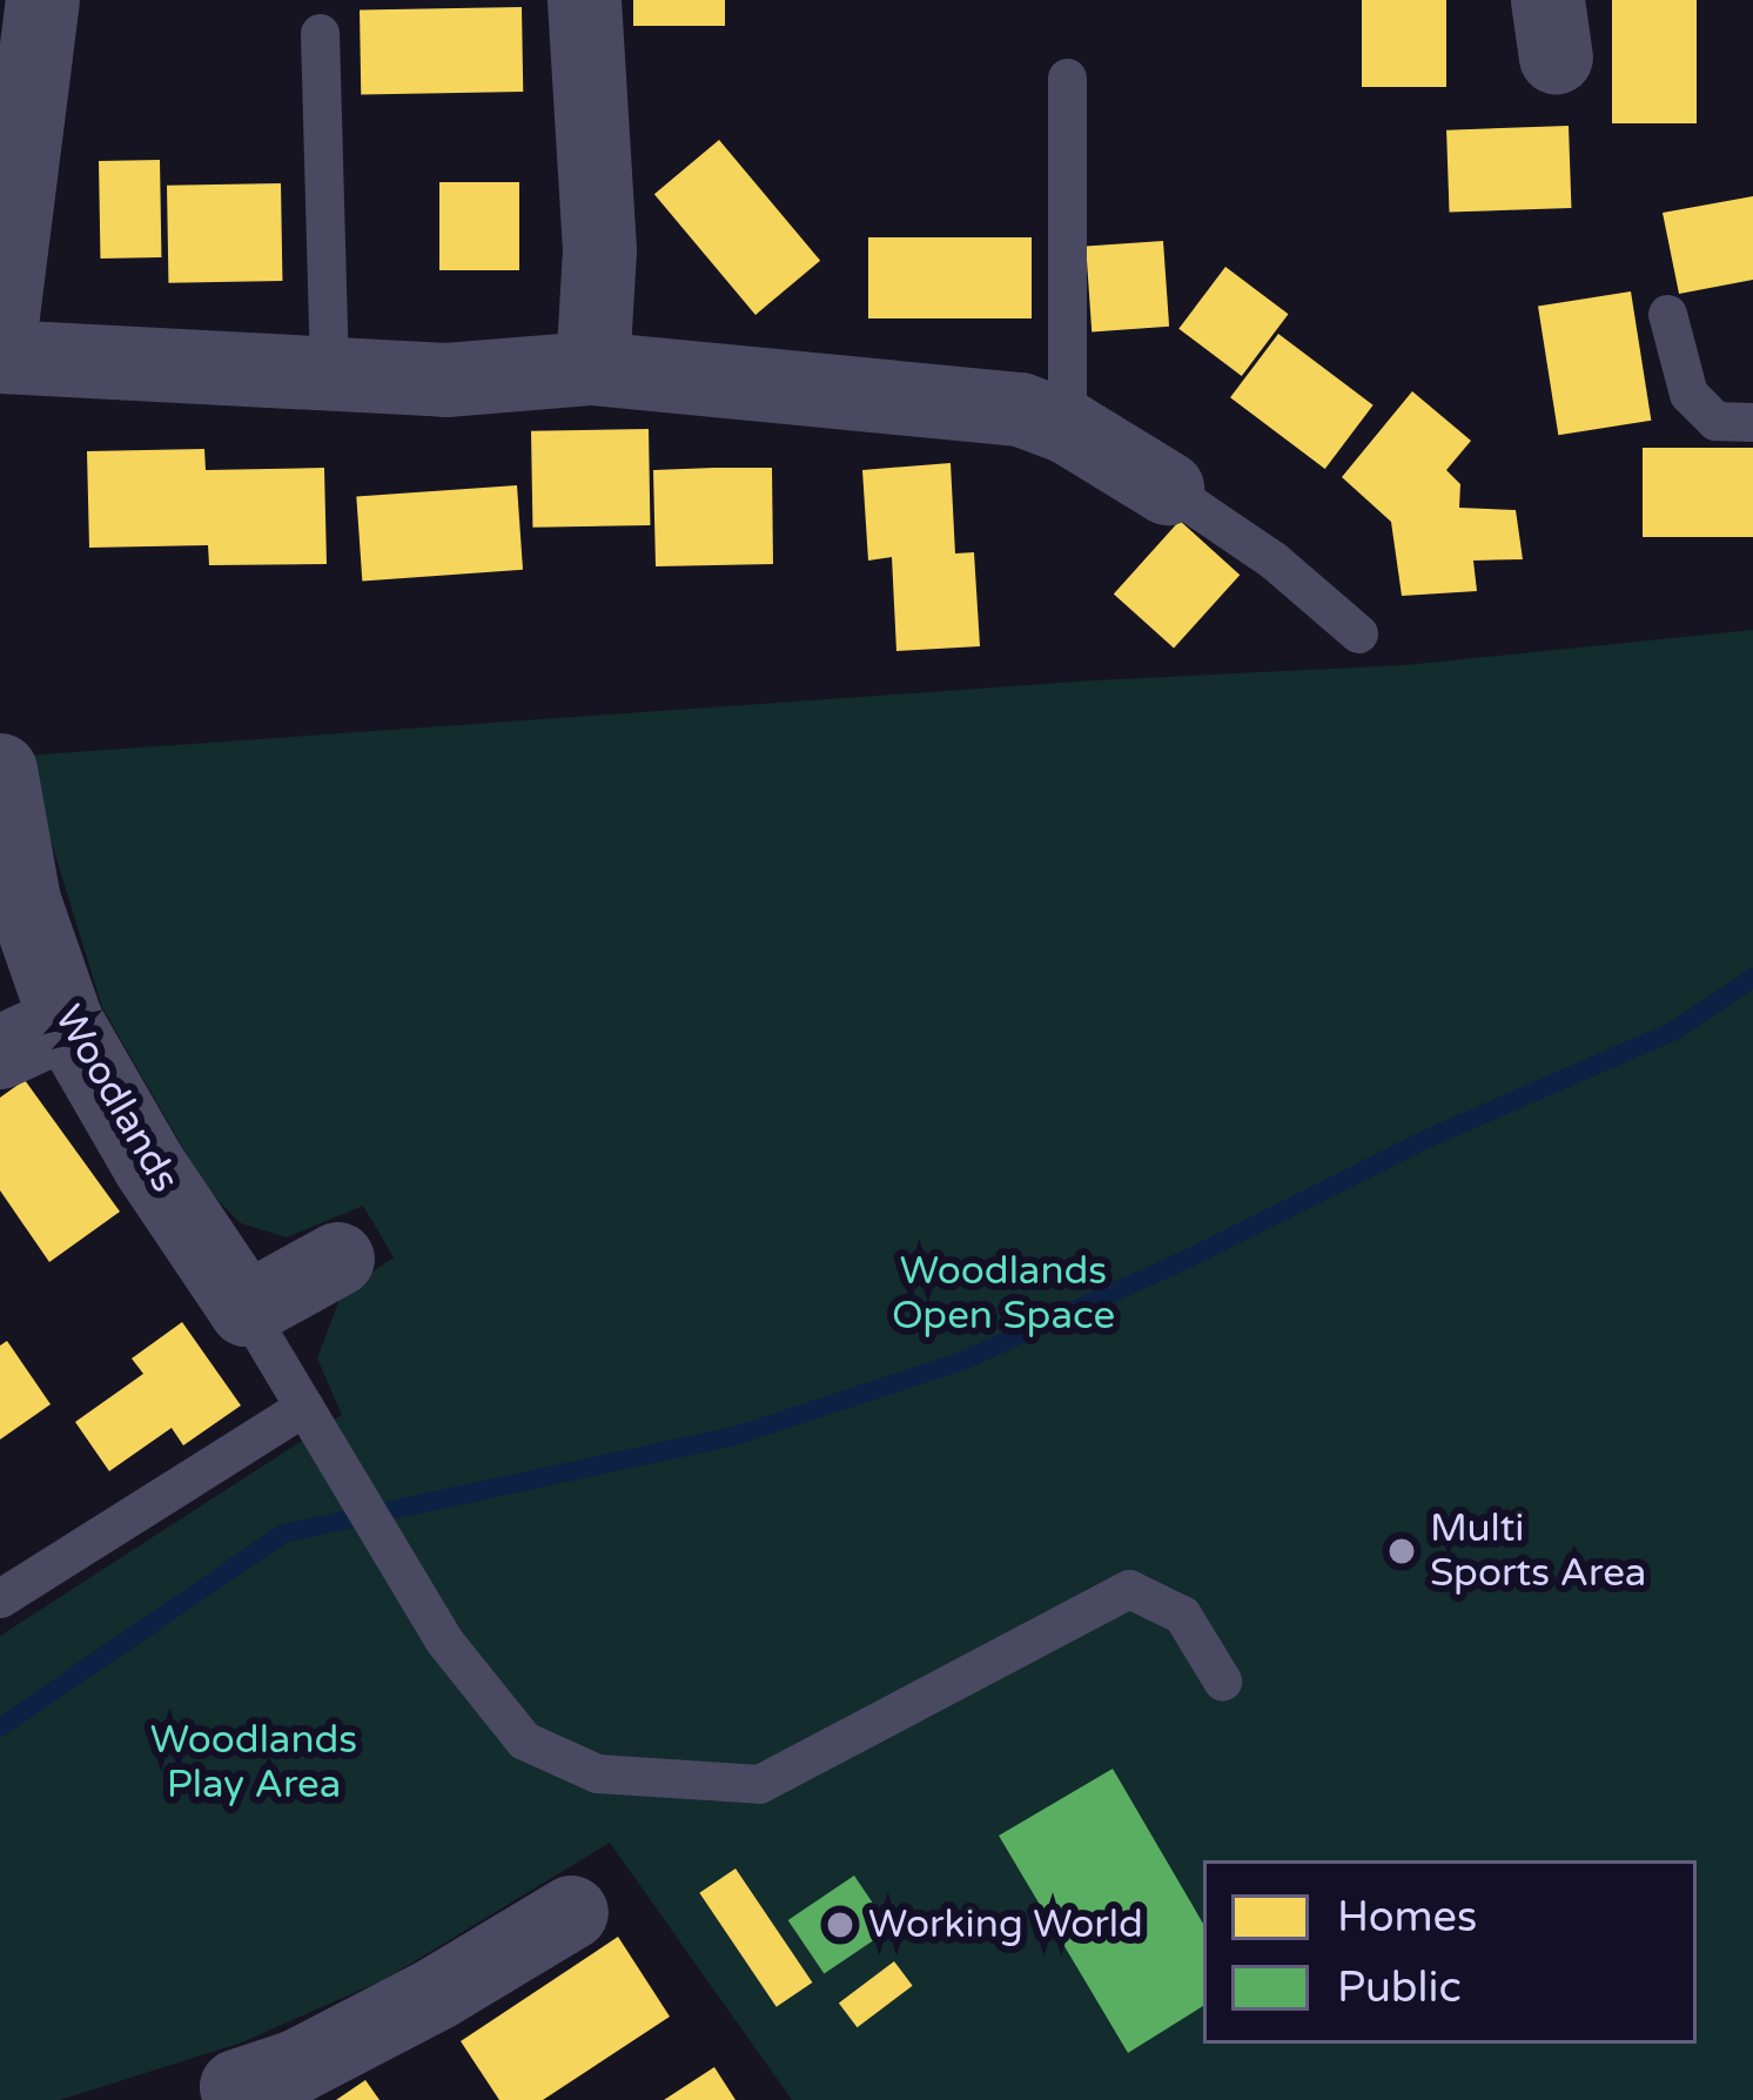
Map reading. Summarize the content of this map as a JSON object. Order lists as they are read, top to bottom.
{
  "streets": {
    "street": ["Woodlands"]
  },
  "parks": ["Woodlands Open Space", "Woodlands Play Area"],
  "places": ["Multi Sports Area", "Working World"],
  "legend": ["Homes", "Public"]
}
